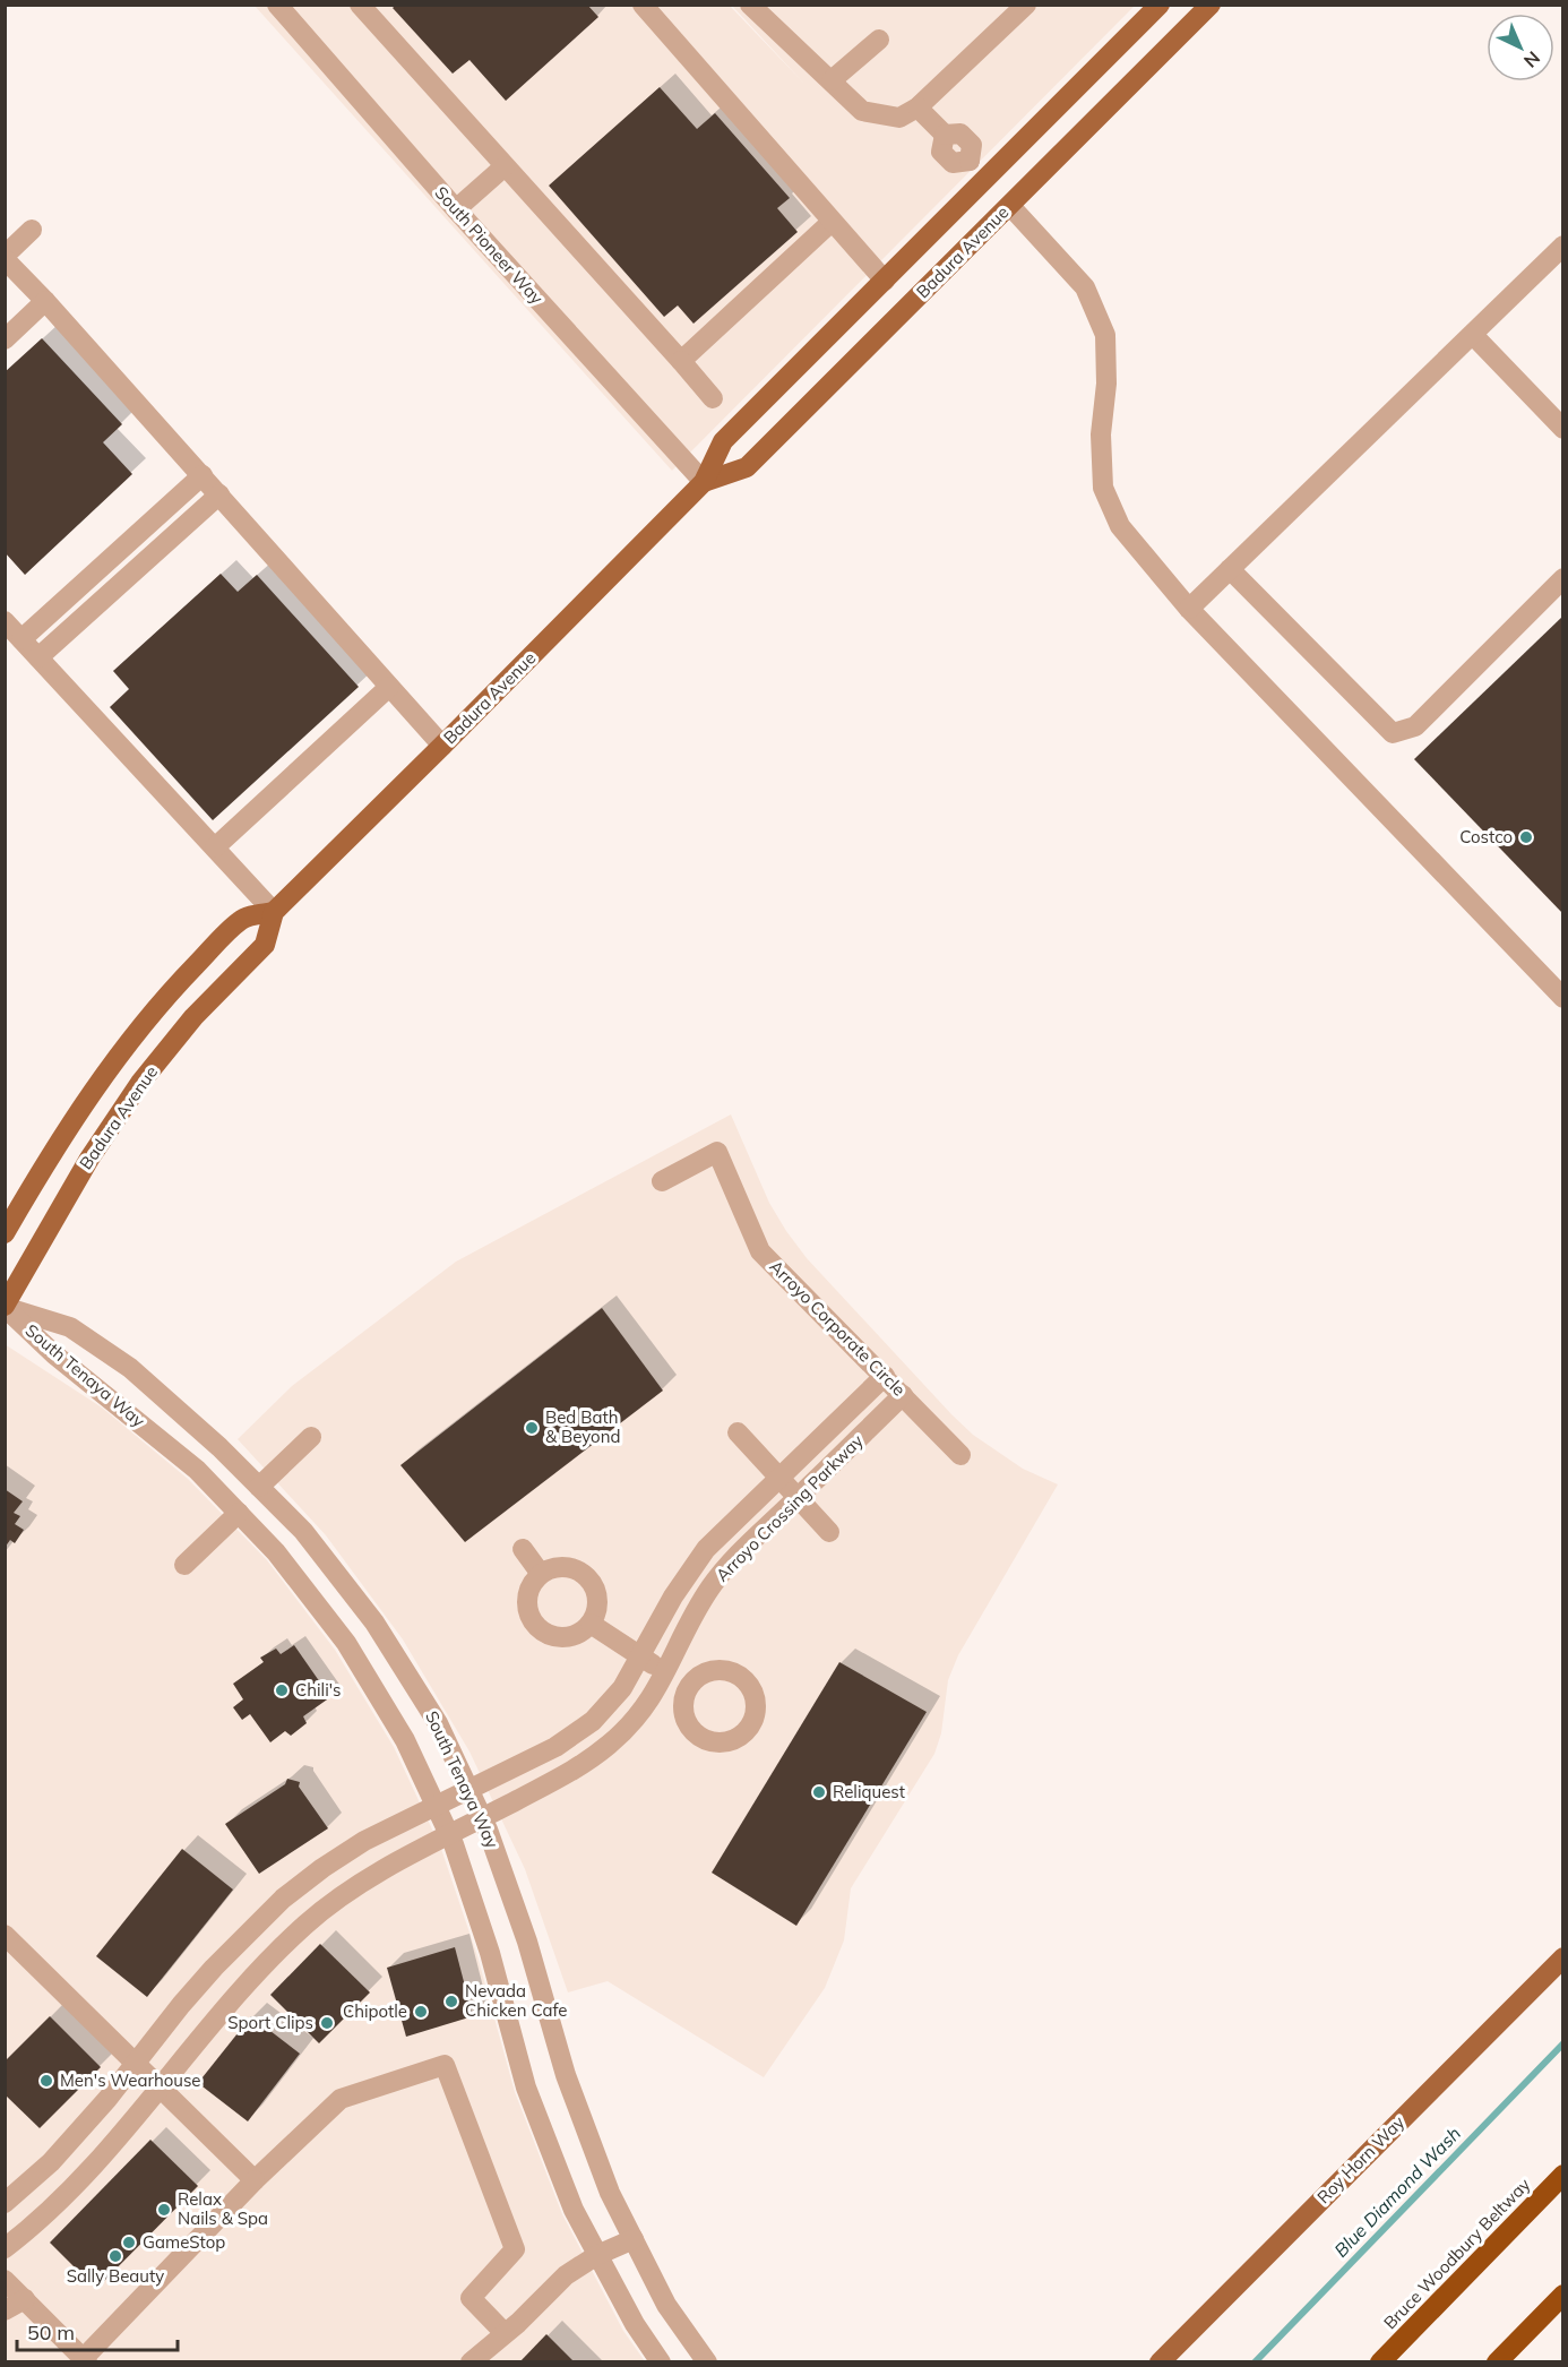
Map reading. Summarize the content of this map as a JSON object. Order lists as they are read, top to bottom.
{
  "streets": {
    "highway": ["Bruce Woodbury Beltway"],
    "main road": ["Badura Avenue", "Roy Horn Way"],
    "street": [
      "South Pioneer Way",
      "Arroyo Corporate Circle",
      "South Tenaya Way",
      "Arroyo Crossing Parkway"
    ]
  },
  "crossings": [
    ["South Pioneer Way", "Badura Avenue"],
    ["Badura Avenue", "South Tenaya Way"],
    ["Arroyo Corporate Circle", "Arroyo Crossing Parkway"],
    ["South Tenaya Way", "Arroyo Crossing Parkway"]
  ],
  "water": ["Blue Diamond Wash"],
  "places": [
    "Costco",
    "Bed Bath & Beyond",
    "Chili's",
    "Reliquest",
    "Nevada Chicken Cafe",
    "Chipotle",
    "Sport Clips",
    "Men's Wearhouse",
    "Relax Nails & Spa",
    "GameStop",
    "Sally Beauty"
  ],
  "scale_bar": "50 m",
  "north": "bottom right"
}
